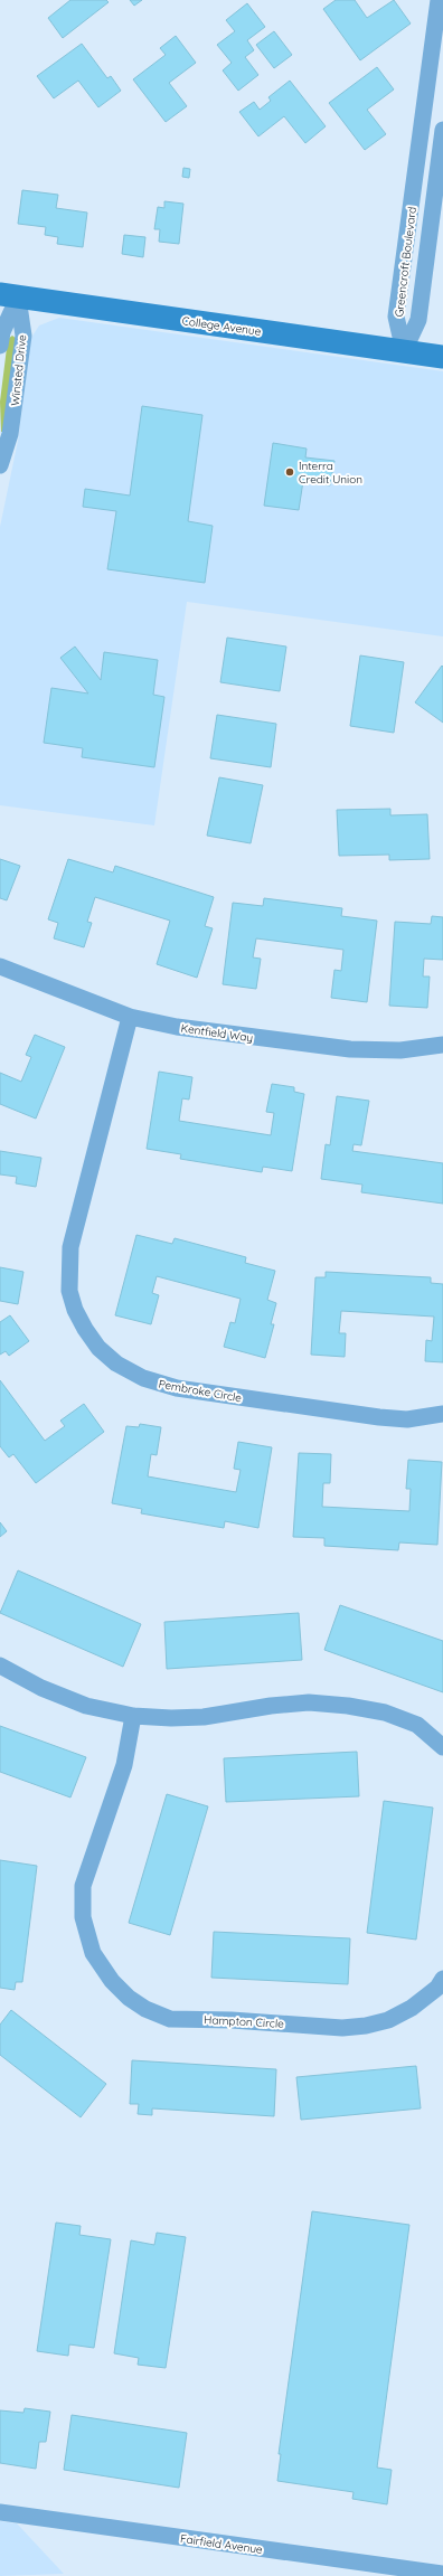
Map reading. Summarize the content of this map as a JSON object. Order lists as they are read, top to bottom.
{
  "streets": {
    "main road": ["College Avenue"],
    "street": [
      "Greencroft Boulevard",
      "Winsted Drive",
      "Kentfield Way",
      "Pembroke Circle",
      "Hampton Circle",
      "Fairfield Avenue"
    ]
  },
  "crossings": [
    ["Greencroft Boulevard", "College Avenue"],
    ["College Avenue", "Winsted Drive"],
    ["Kentfield Way", "Pembroke Circle"]
  ],
  "places": ["Interra Credit Union"]
}
